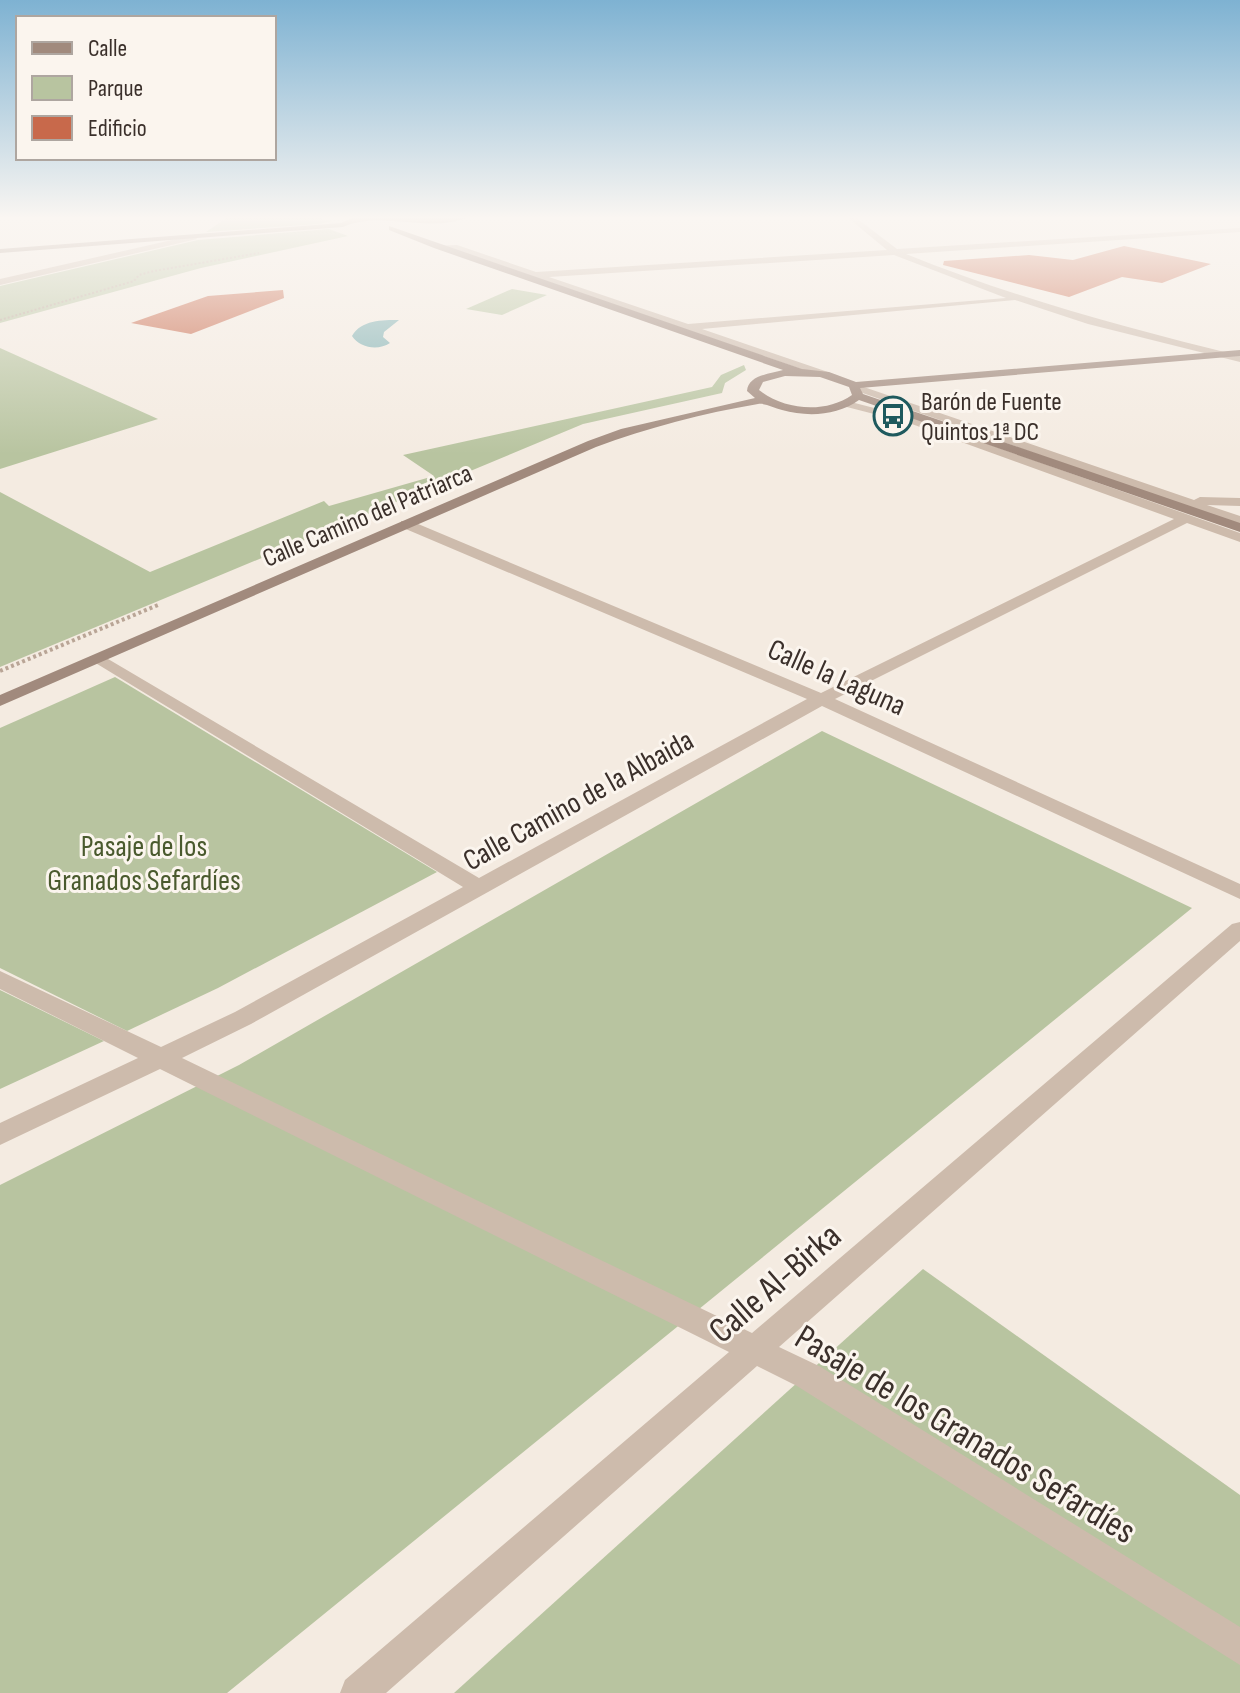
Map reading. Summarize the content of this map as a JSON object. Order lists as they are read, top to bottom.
{
  "streets": {
    "street": [
      "Calle Camino del Patriarca",
      "Calle la Laguna",
      "Calle Camino de la Albaida",
      "Calle Al-Birka",
      "Pasaje de los Granados Sefardíes"
    ]
  },
  "crossings": [
    ["Calle Camino del Patriarca", "Calle la Laguna"],
    ["Calle la Laguna", "Calle Camino de la Albaida"],
    ["Calle Camino de la Albaida", "Pasaje de los Granados Sefardíes"],
    ["Calle Al-Birka", "Pasaje de los Granados Sefardíes"]
  ],
  "parks": ["Pasaje de los Granados Sefardíes"],
  "places": {
    "bus stop": ["Barón de Fuente Quintos 1ª DC"]
  },
  "legend": ["Calle", "Parque", "Edificio"]
}
